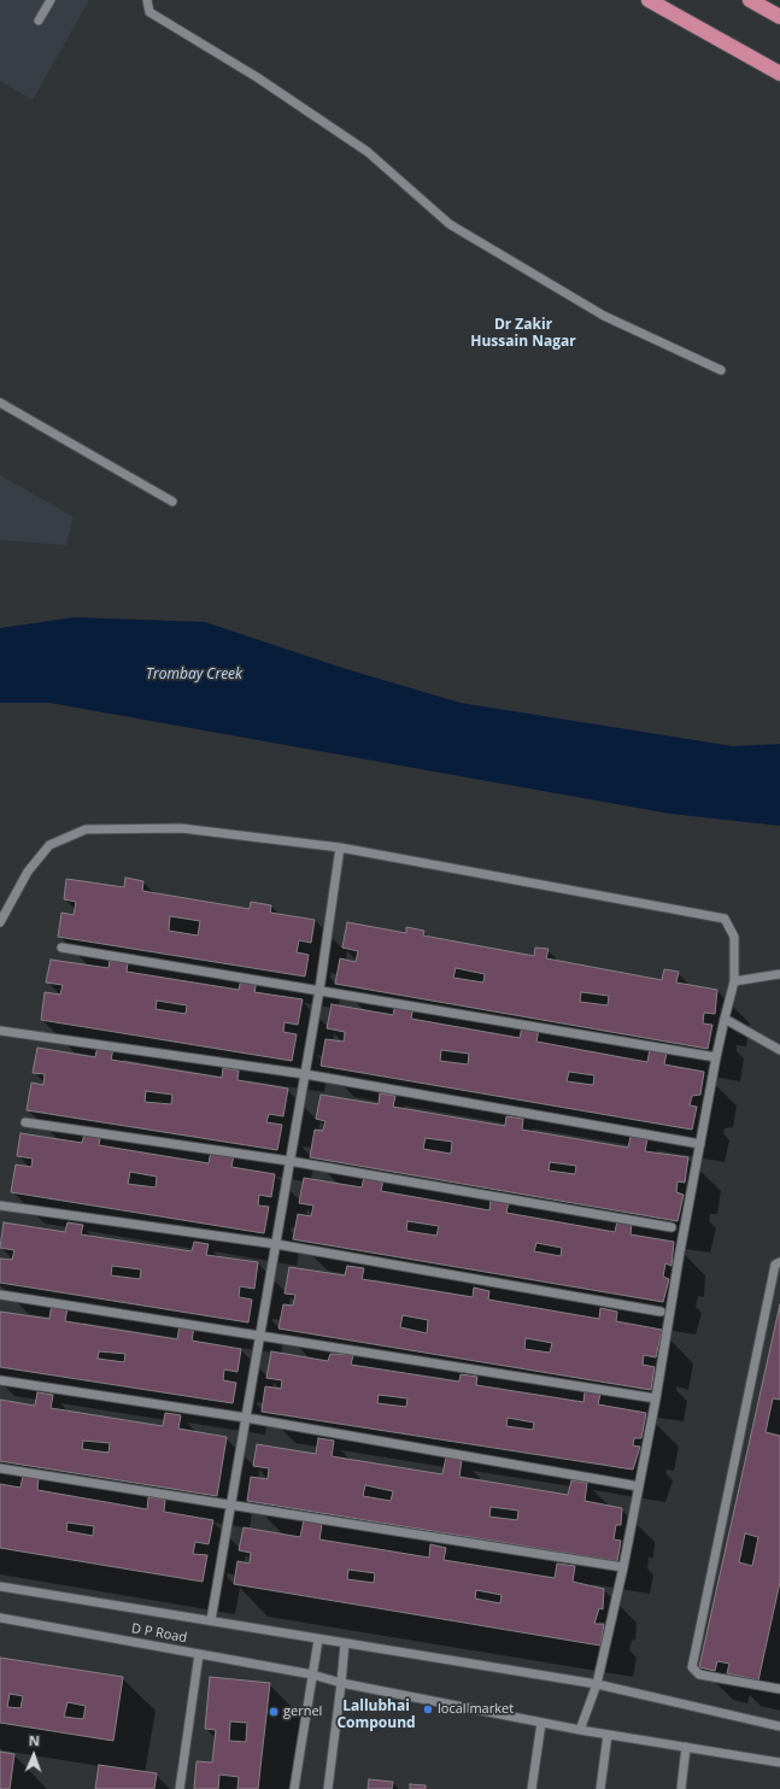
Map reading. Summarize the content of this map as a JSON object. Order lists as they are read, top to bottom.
{
  "streets": {
    "street": ["D P Road"]
  },
  "districts": ["Dr Zakir Hussain Nagar", "Lallubhai Compound"],
  "water": ["Trombay Creek"],
  "places": ["local market", "gernel"],
  "north": "top"
}
